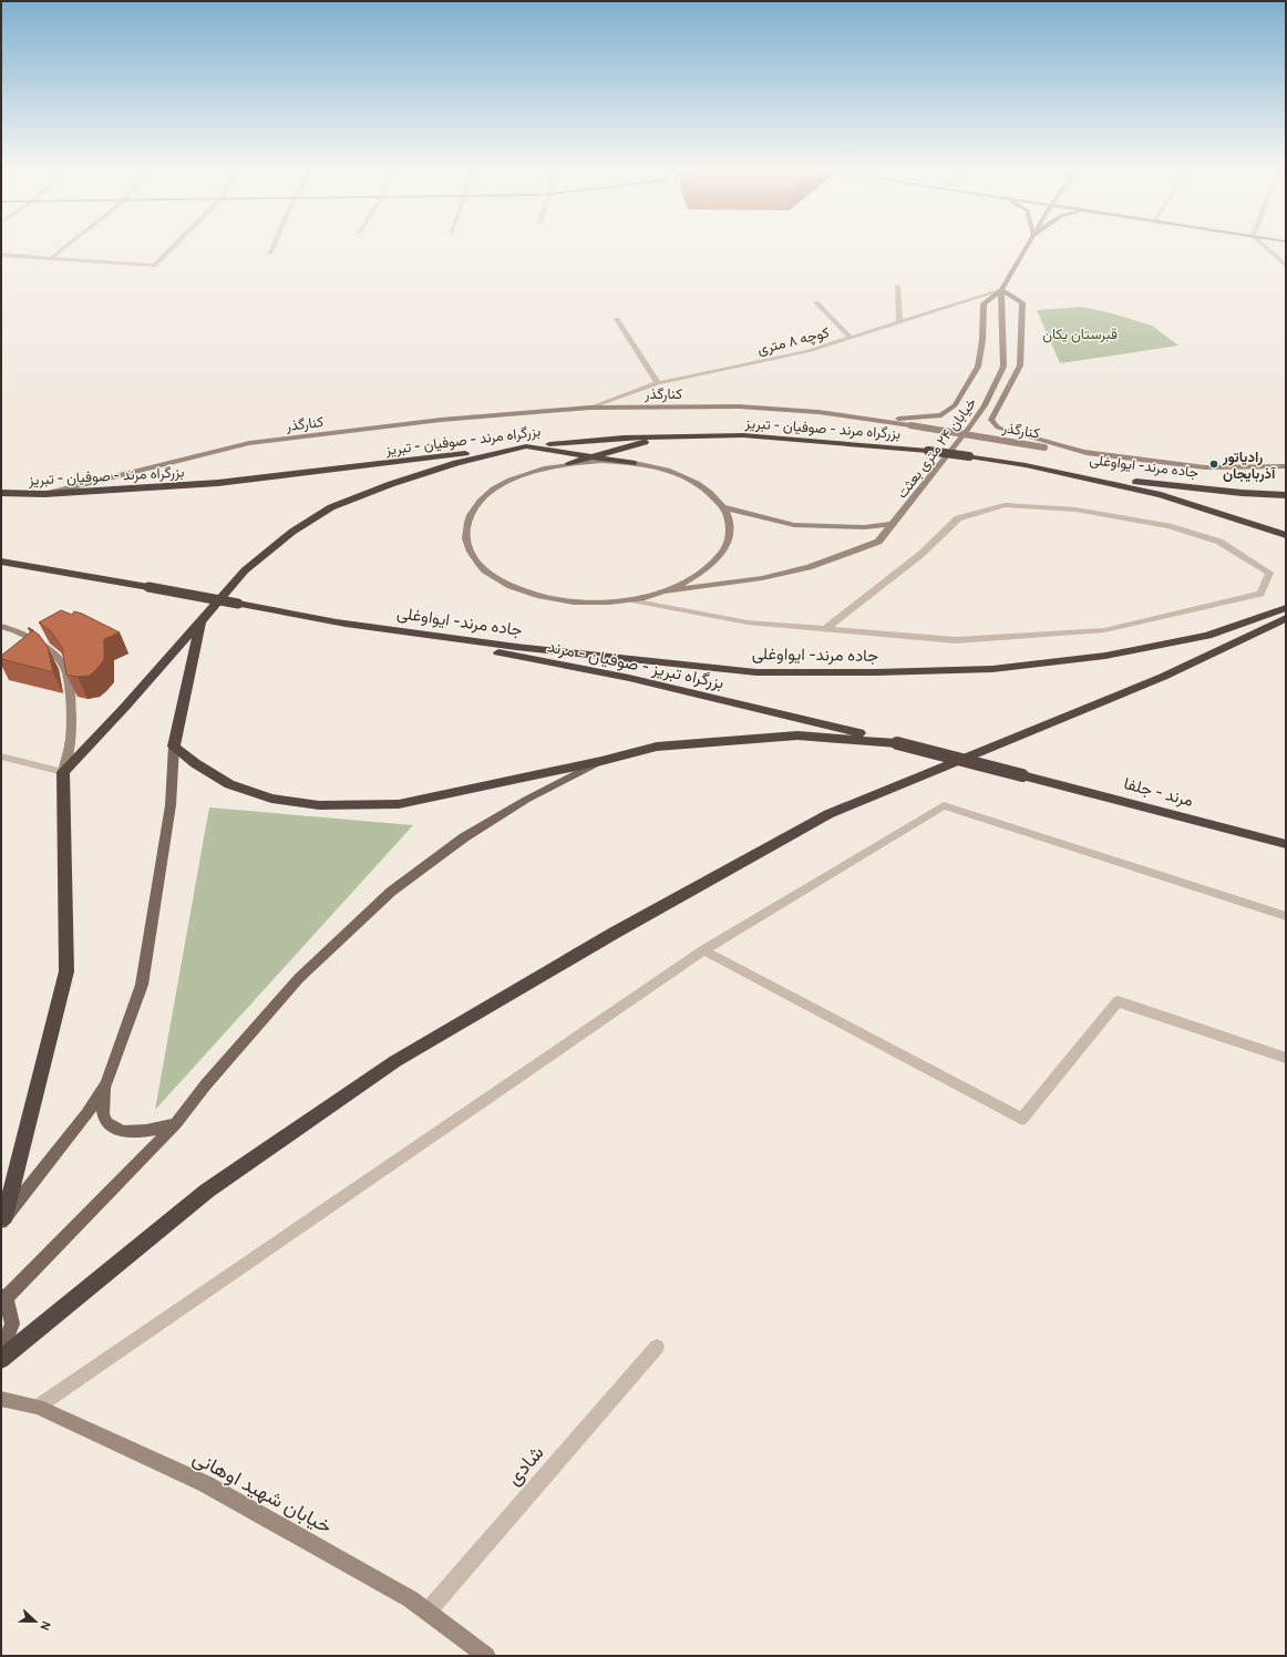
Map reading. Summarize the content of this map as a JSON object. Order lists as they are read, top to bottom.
{
  "streets": {
    "highway": [
      "بزرگراه مرند - صوفیان - تبریز",
      "جاده مرند- ایواوغلی",
      "بزرگراه تبریز - صوفیان - مرند",
      "مرند - جلفا"
    ],
    "street": [
      "کوچه ۸ متری",
      "کنارگذر",
      "خیابان ۲۴ متری بعثت",
      "شادی",
      "خیابان شهید اوهانی"
    ]
  },
  "crossings": [
    ["کوچه ۸ متری", "کنارگذر"],
    ["کوچه ۸ متری", "خیابان ۲۴ متری بعثت"],
    ["کنارگذر", "بزرگراه مرند - صوفیان - تبریز"],
    ["بزرگراه مرند - صوفیان - تبریز", "جاده مرند- ایواوغلی"],
    ["جاده مرند- ایواوغلی", "بزرگراه تبریز - صوفیان - مرند"],
    ["بزرگراه تبریز - صوفیان - مرند", "مرند - جلفا"],
    ["شادی", "خیابان شهید اوهانی"]
  ],
  "parks": ["قبرستان یکان"],
  "places": ["رادیاتور آذربایجان"],
  "north": "right"
}
